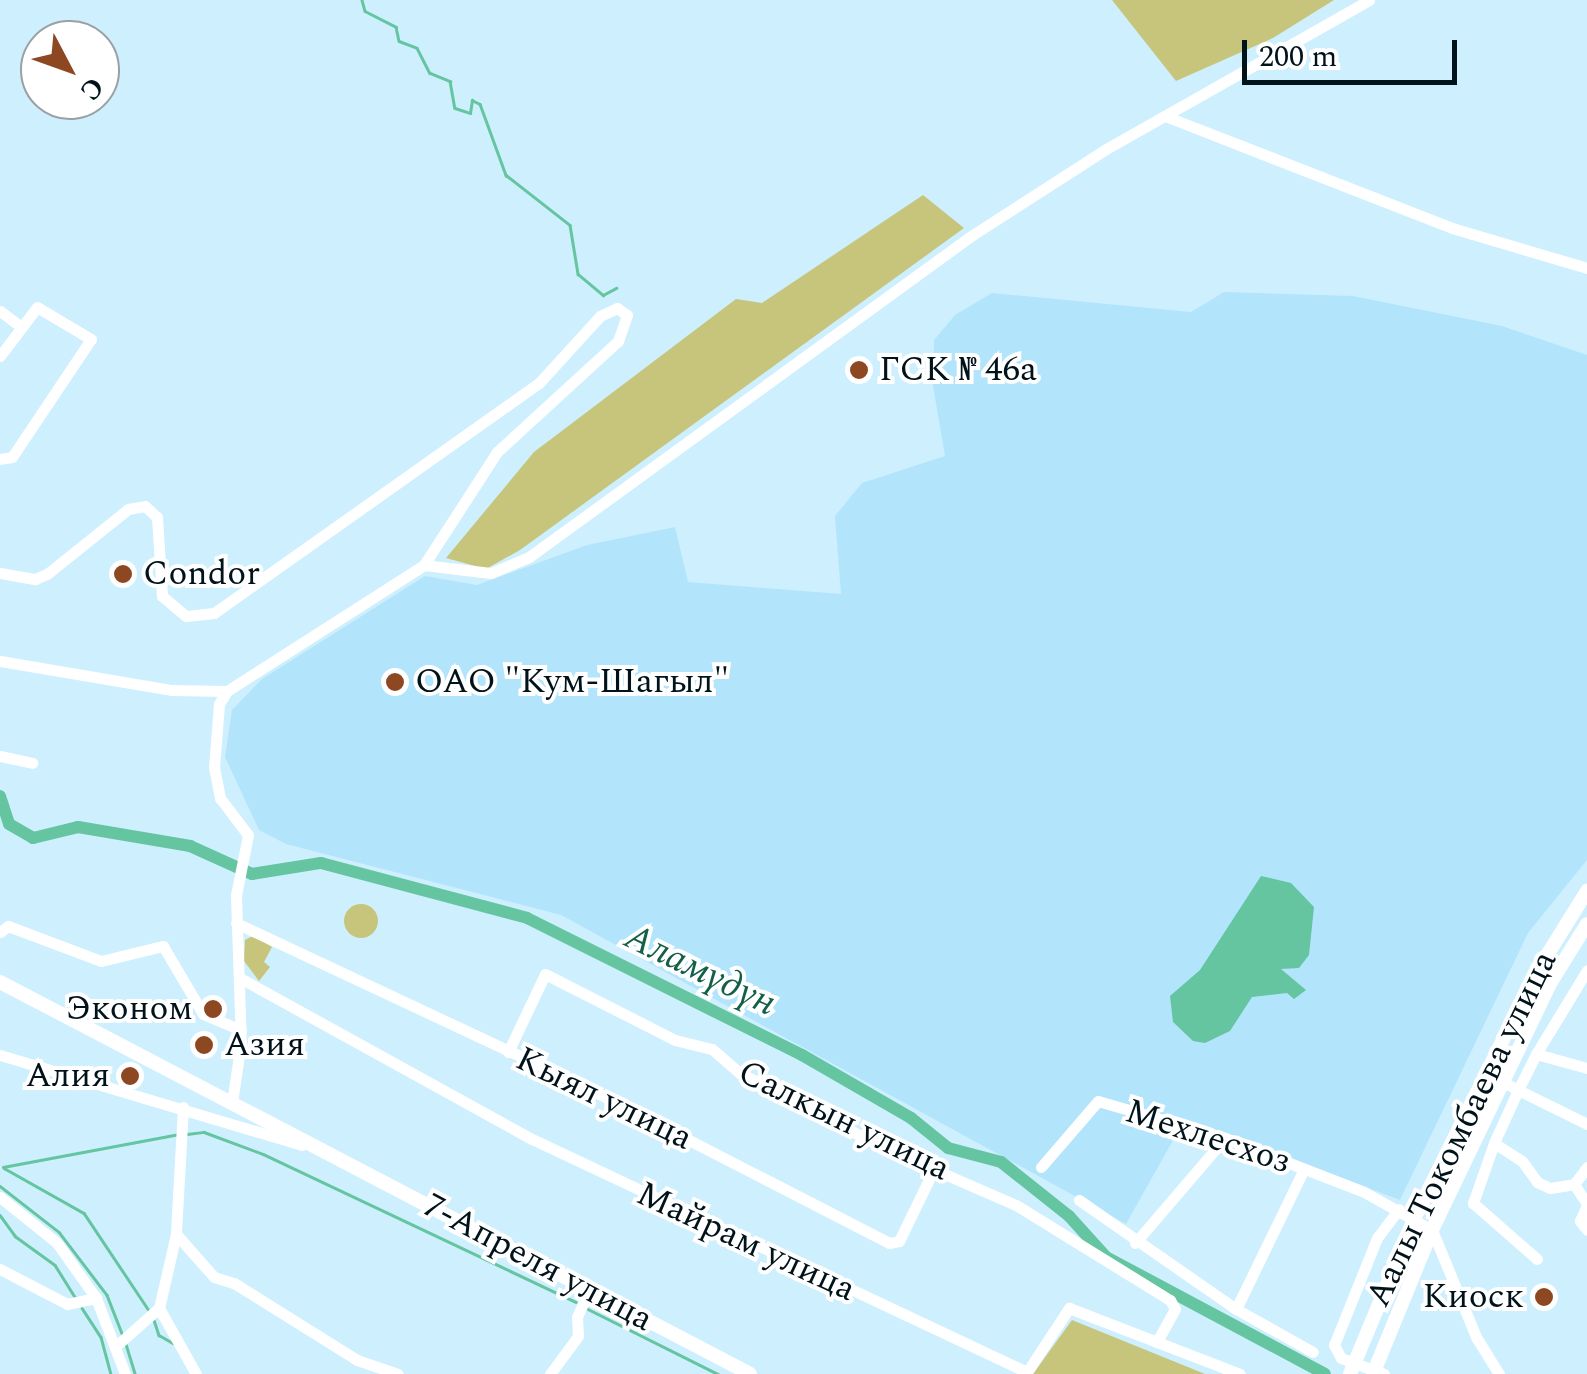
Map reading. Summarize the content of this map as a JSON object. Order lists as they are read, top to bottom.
{
  "streets": {
    "main road": ["Аалы Токомбаева улица", "7-Апреля улица"],
    "street": [
      "Кыял улица",
      "Салкын улица",
      "Мехлесхоз",
      "Майрам улица"
    ]
  },
  "crossings": [
    ["Кыял улица", "Салкын улица"],
    ["Салкын улица", "Майрам улица"],
    ["Аалы Токомбаева улица", "Мехлесхоз"]
  ],
  "water": ["Аламүдүн"],
  "places": [
    "ГСК № 46а",
    "Condor",
    "ОАО \"Кум-Шагыл\"",
    "Эконом",
    "Азия",
    "Алия",
    "Киоск"
  ],
  "scale_bar": "200 m",
  "north": "bottom right"
}
